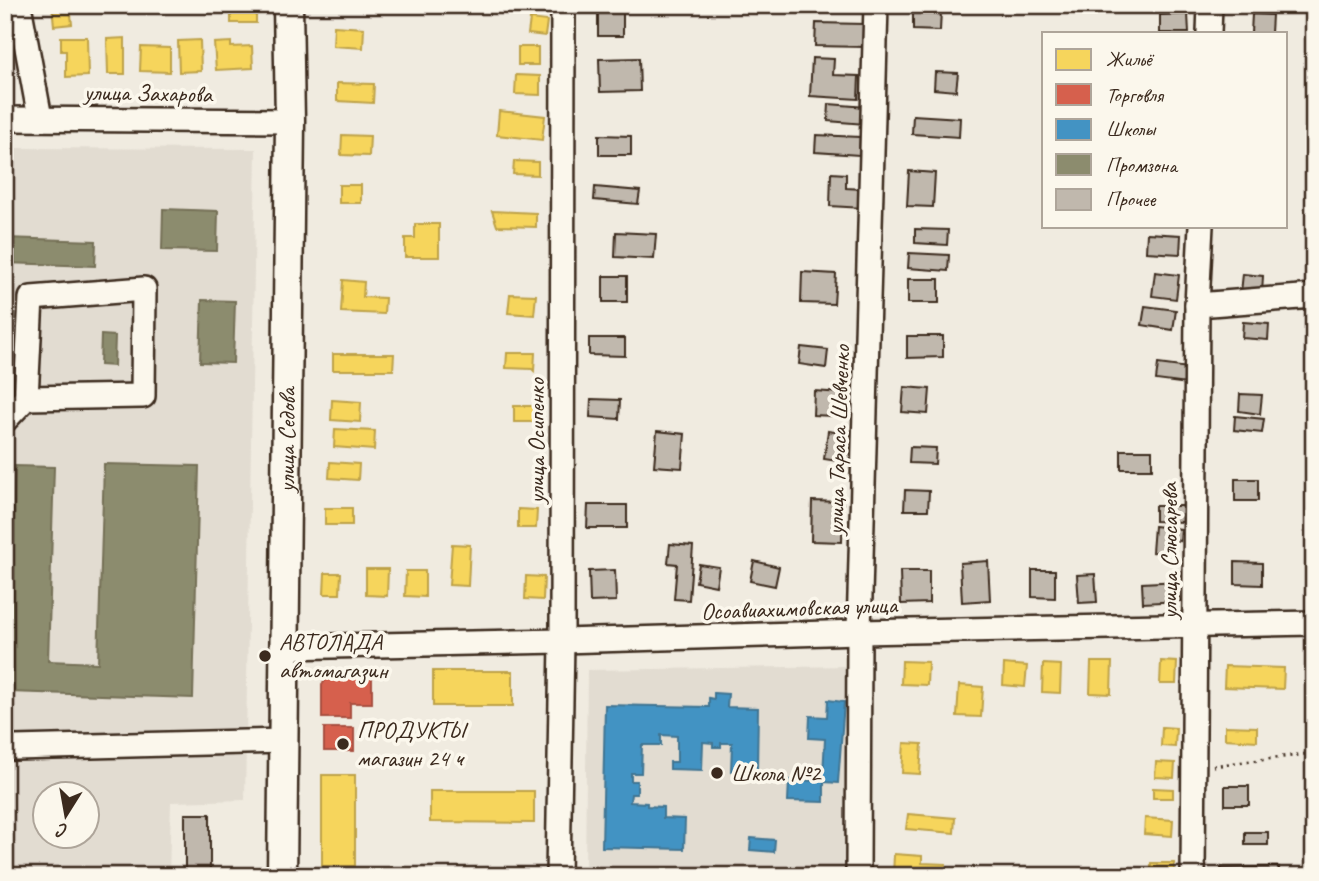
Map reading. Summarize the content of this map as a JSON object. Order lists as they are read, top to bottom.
{
  "streets": {
    "main road": ["улица Седова"],
    "street": [
      "улица Захарова",
      "улица Тараса Шевченко",
      "улица Осипенко",
      "улица Слюсарева",
      "Осоавиахимовская улица"
    ]
  },
  "crossings": [
    ["улица Захарова", "улица Седова"],
    ["улица Седова", "Осоавиахимовская улица"],
    ["улица Тараса Шевченко", "Осоавиахимовская улица"],
    ["улица Осипенко", "Осоавиахимовская улица"],
    ["улица Слюсарева", "Осоавиахимовская улица"]
  ],
  "places": ["АВТОЛАДА автомагазин", "ПРОДУКТЫ магазин 24 ч", "Школа №2"],
  "legend": [
    "Жильё",
    "Торговля",
    "Школы",
    "Промзона",
    "Прочее"
  ],
  "north": "bottom"
}
